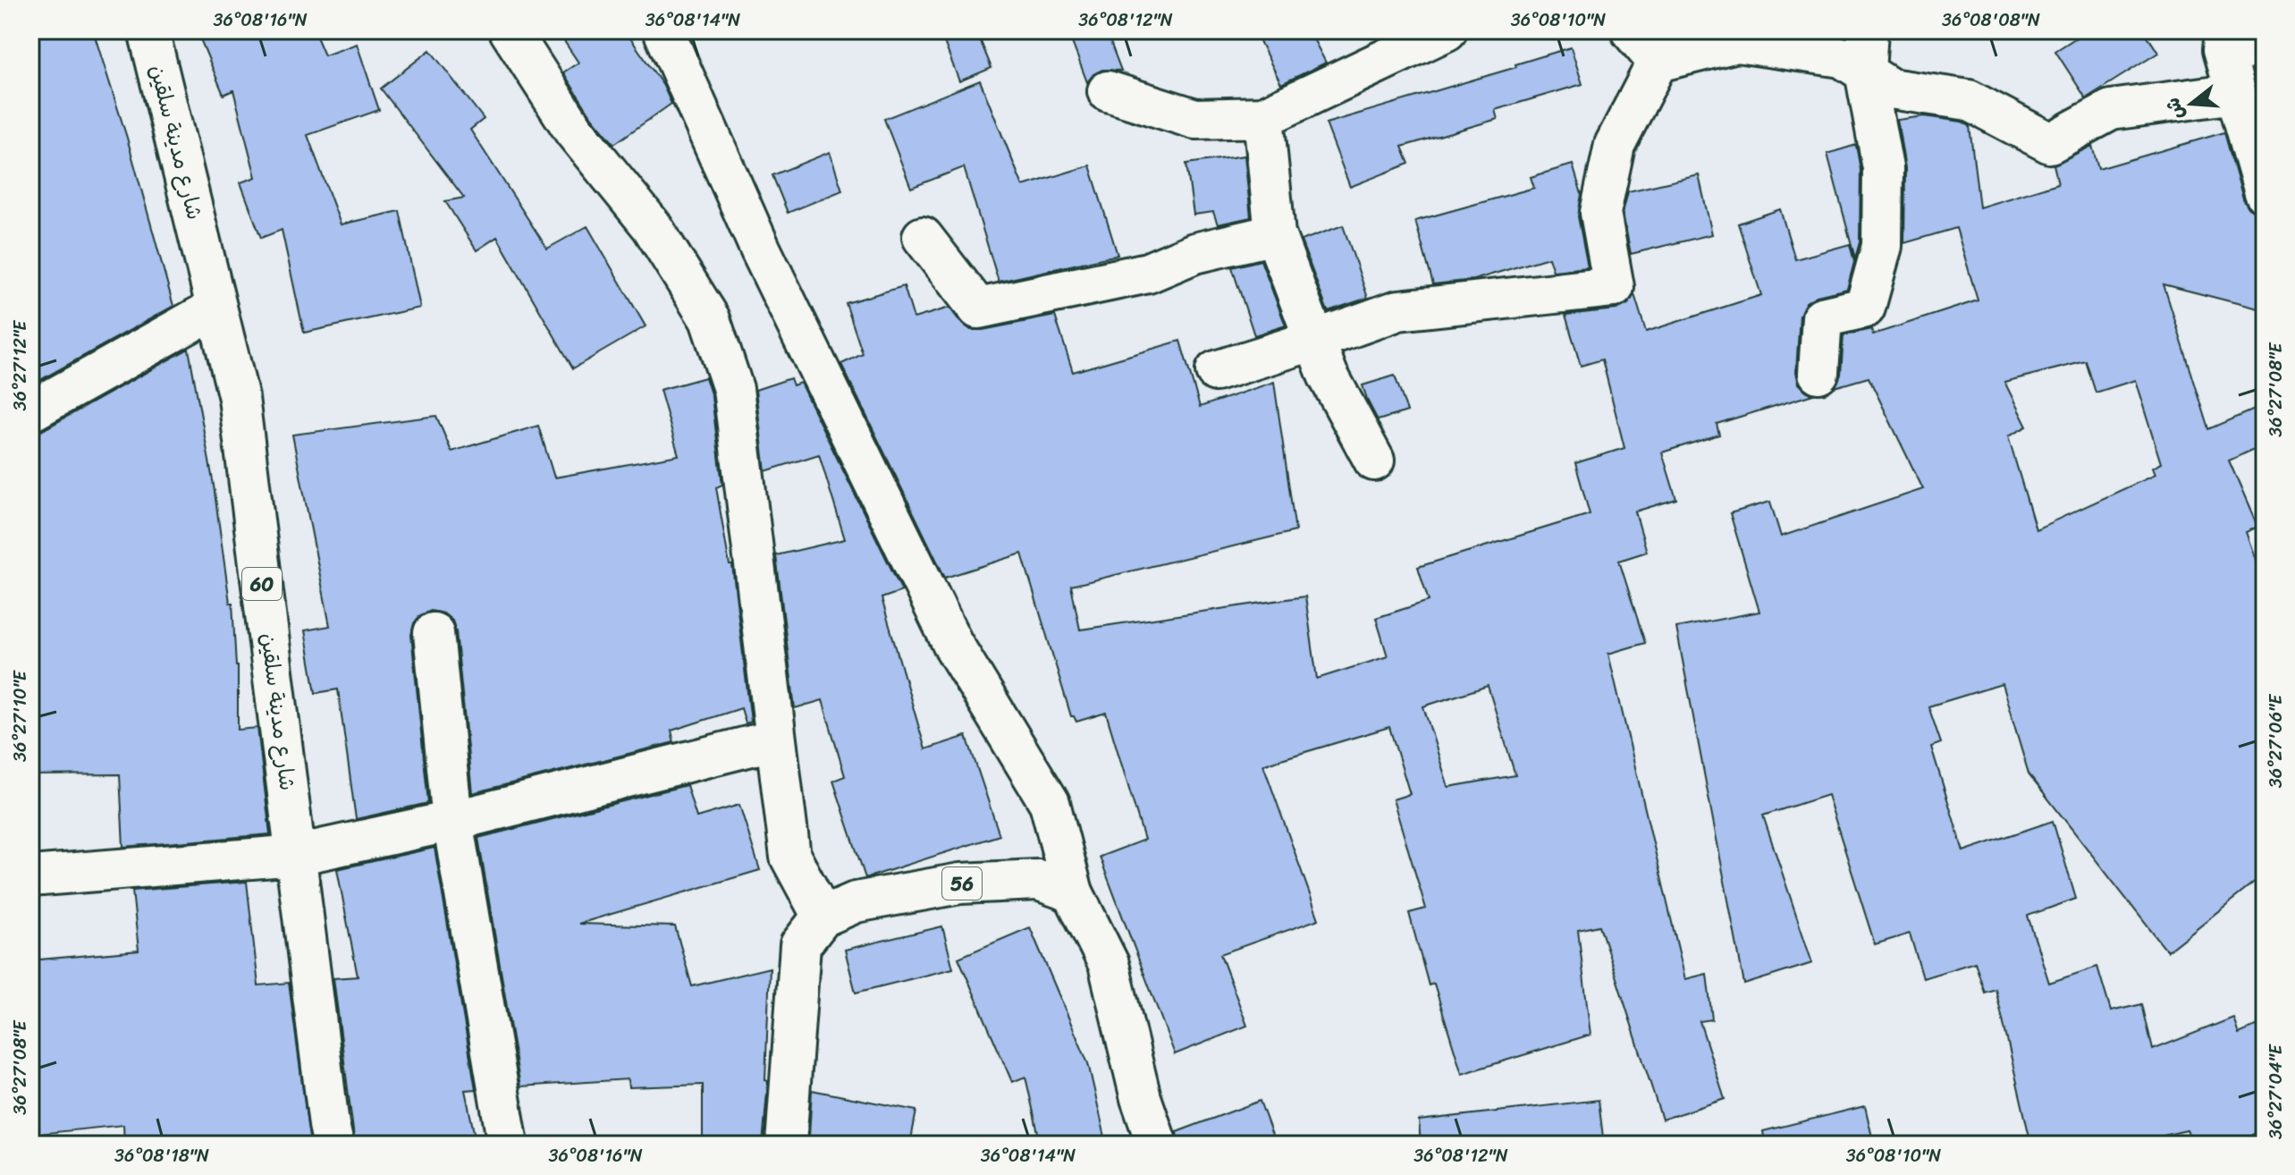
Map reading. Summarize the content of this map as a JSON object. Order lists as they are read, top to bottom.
{
  "streets": {
    "street": ["شارع مدينة سلقين", "60", "56"]
  },
  "north": "left",
  "coordinates": [
    "36°08'16\"N",
    "36°08'14\"N",
    "36°08'12\"N",
    "36°08'10\"N",
    "36°08'08\"N",
    "36°27'12\"E",
    "36°27'08\"E",
    "36°27'10\"E",
    "36°27'06\"E",
    "36°27'04\"E",
    "36°08'18\"N"
  ]
}
